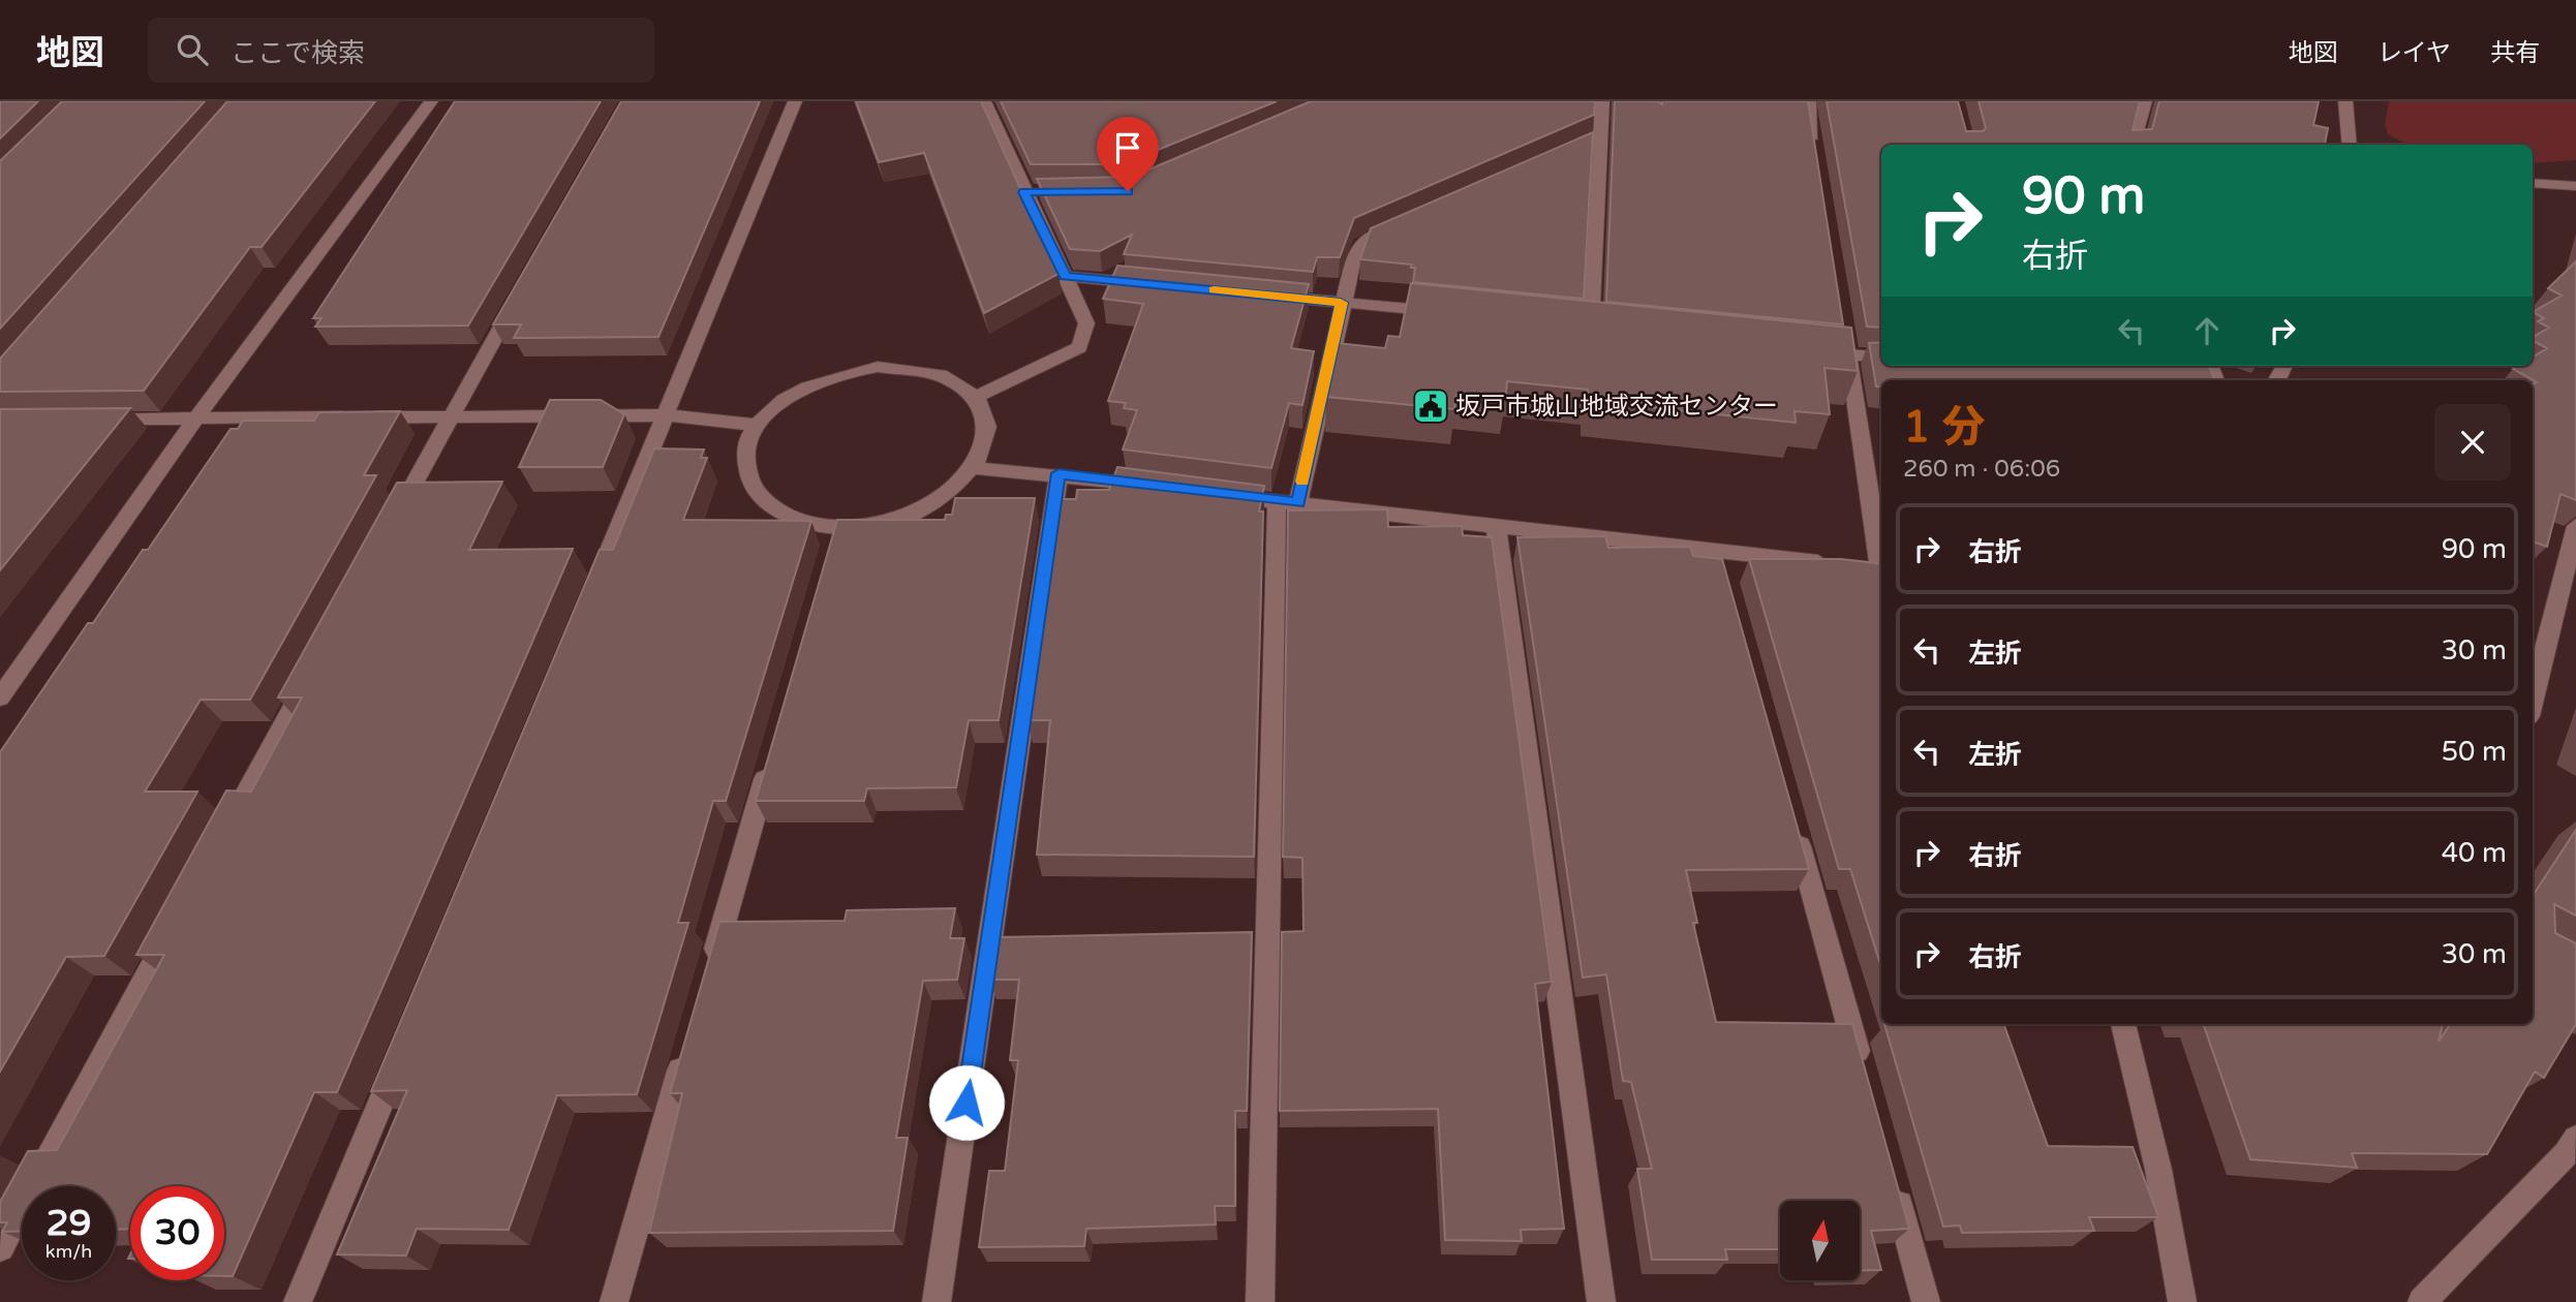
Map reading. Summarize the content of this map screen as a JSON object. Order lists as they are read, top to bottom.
{
  "places": {
    "public building": ["坂戸市城山地域交流センター"]
  },
  "north": "top",
  "page": {
    "header": "地図",
    "search": "ここで検索",
    "nav": ["地図", "レイヤ", "共有"],
    "turn": ["90 m", "右折"],
    "heading": ["1 分", "260 m · 06:06"],
    "list": [
      {
        "name": "右折",
        "value": "90 m"
      },
      {
        "name": "左折",
        "value": "30 m"
      },
      {
        "name": "左折",
        "value": "50 m"
      },
      {
        "name": "右折",
        "value": "40 m"
      },
      {
        "name": "右折",
        "value": "30 m"
      }
    ],
    "speed": "29 km/h",
    "limit": "30"
  }
}
